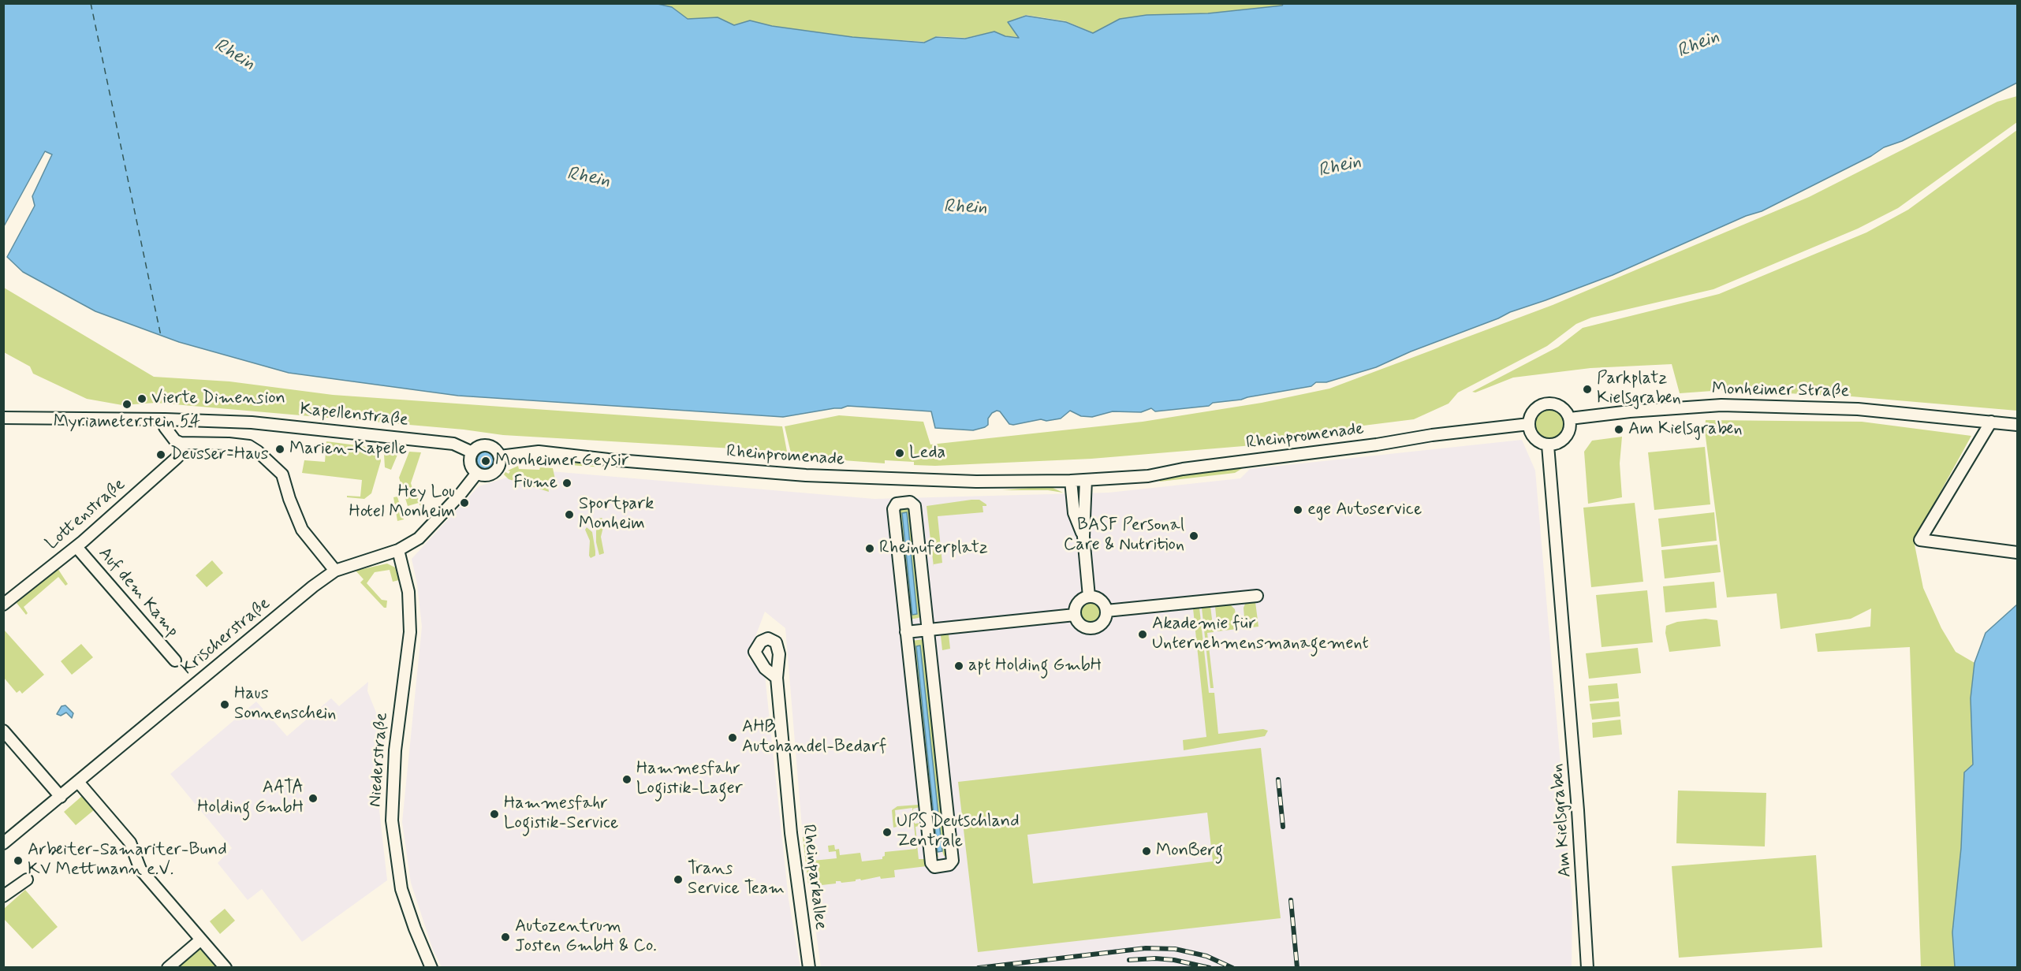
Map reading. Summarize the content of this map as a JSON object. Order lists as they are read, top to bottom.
{
  "streets": {
    "street": [
      "Monheimer Straße",
      "Kapellenstraße",
      "Rheinpromenade",
      "Lottenstraße",
      "Auf dem Kamp",
      "Krischerstraße",
      "Niederstraße",
      "Am Kielsgraben",
      "Rheinparkallee"
    ]
  },
  "crossings": [
    ["Monheimer Straße", "Rheinpromenade"],
    ["Monheimer Straße", "Am Kielsgraben"],
    ["Kapellenstraße", "Rheinpromenade"],
    ["Kapellenstraße", "Krischerstraße"],
    ["Rheinpromenade", "Krischerstraße"],
    ["Rheinpromenade", "Am Kielsgraben"],
    ["Lottenstraße", "Auf dem Kamp"],
    ["Krischerstraße", "Niederstraße"]
  ],
  "water": ["Rhein"],
  "places": [
    "Parkplatz Kielsgraben",
    "Vierte Dimension",
    "Myriameterstein 54",
    "Am Kielsgraben",
    "Marien-Kapelle",
    "Leda",
    "Deusser-Haus",
    "Monheimer Geysir",
    "Fiume",
    "Hey Lou Hotel Monheim",
    "ege Autoservice",
    "Sportpark Monheim",
    "BASF Personal Care & Nutrition",
    "Rheinuferplatz",
    "Akademie für Unternehmensmanagement",
    "apt Holding GmbH",
    "Haus Sonnenschein",
    "AHB Autohandel-Bedarf",
    "Hammesfahr Logistik-Lager",
    "AATA Holding GmbH",
    "Hammesfahr Logistik-Service",
    "UPS Deutschland Zentrale",
    "MonBerg",
    "Arbeiter-Samariter-Bund KV Mettmann e.V.",
    "Trans Service Team",
    "Autozentrum Josten GmbH & Co."
  ]
}
